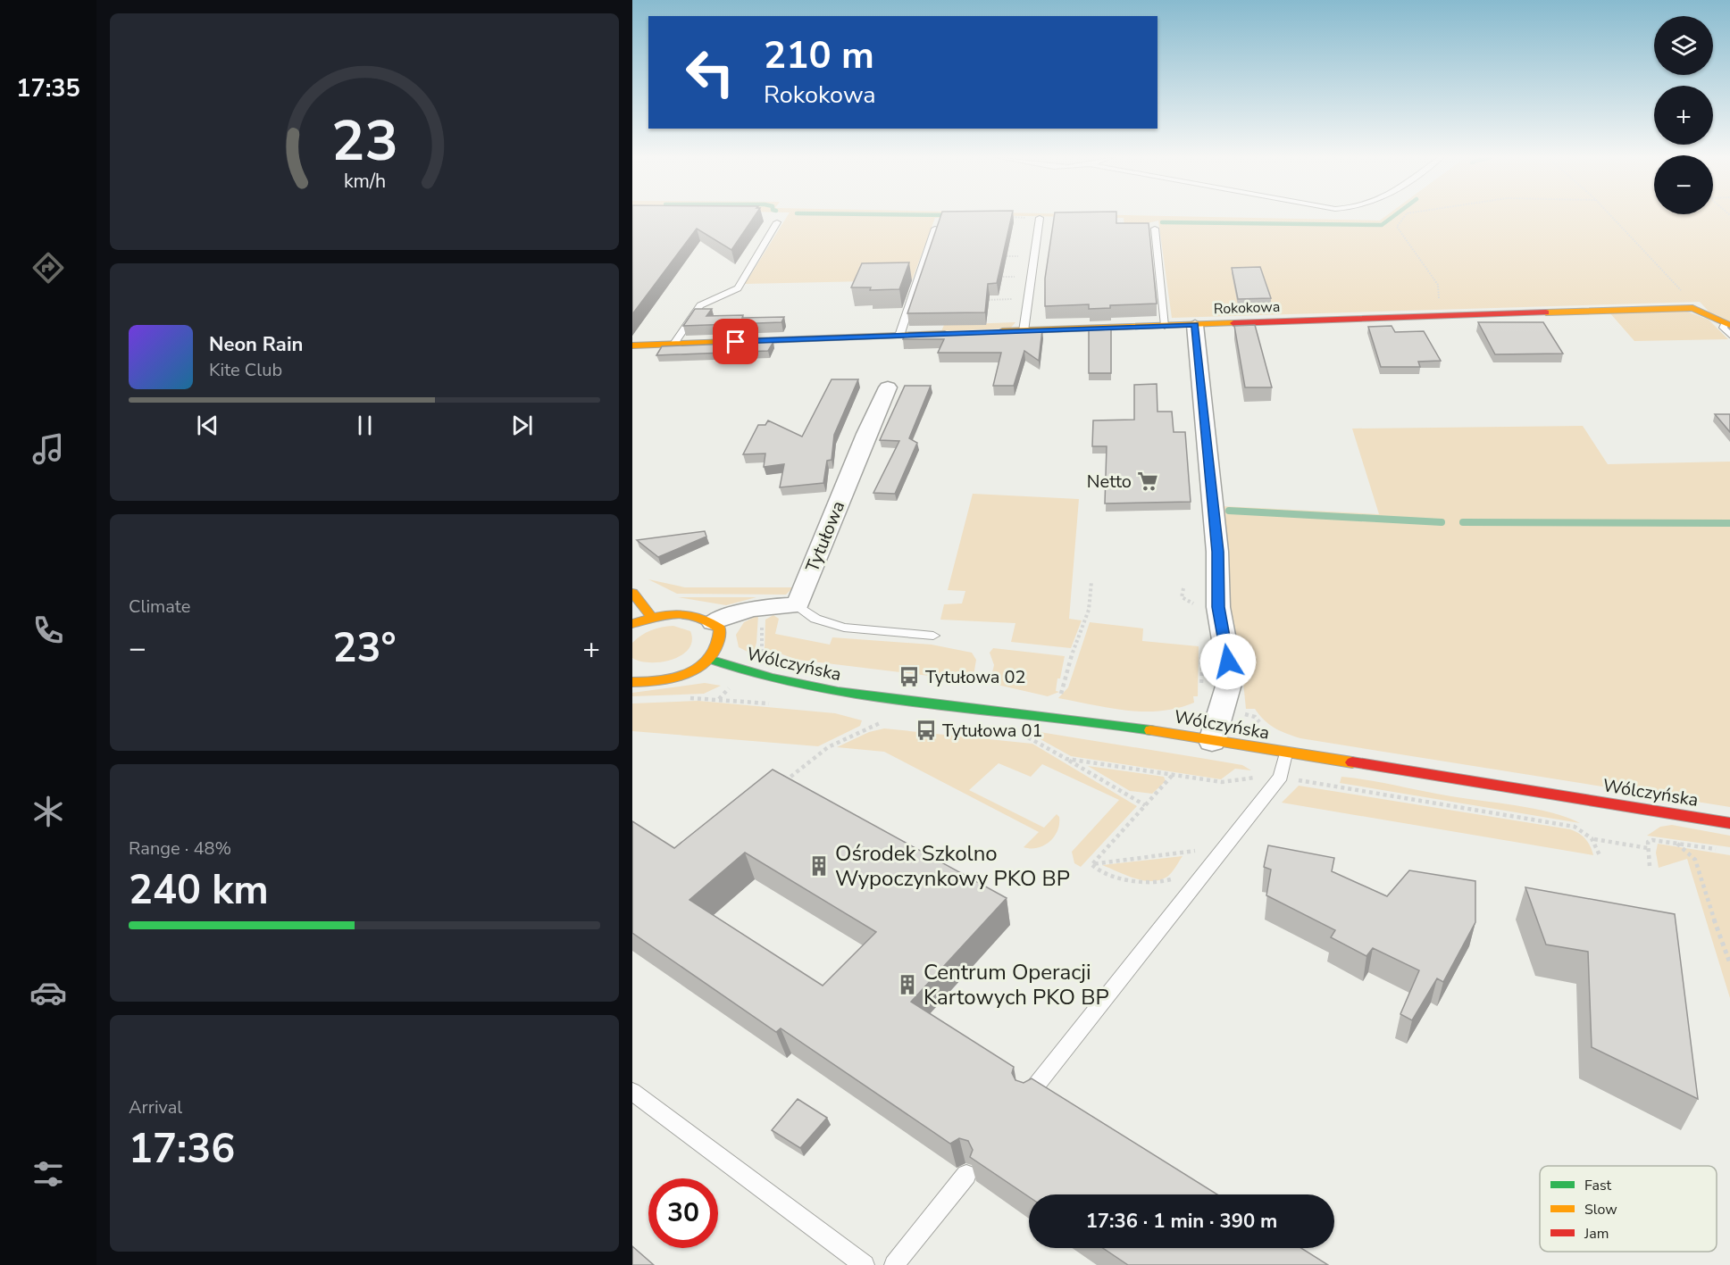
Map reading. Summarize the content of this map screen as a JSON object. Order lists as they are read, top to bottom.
{
  "streets": {
    "street": ["Rokokowa", "Tytułowa", "Wólczyńska"]
  },
  "places": {
    "supermarket": ["Netto"],
    "bus stop": ["Tytułowa 02", "Tytułowa 01"],
    "building": ["Ośrodek Szkolno Wypoczynkowy PKO BP", "Centrum Operacji Kartowych PKO BP"]
  },
  "legend": ["Fast", "Slow", "Jam"],
  "page": {
    "tabs": "17:35",
    "map_buttons": ["+", "−"],
    "turn": ["210 m", "Rokokowa"],
    "song": ["Neon Rain", "Kite Club"],
    "tile": [
      "Climate",
      ["Range · 48%", "240 km"],
      ["Arrival", "17:36"]
    ],
    "heat": ["−", "23°", "+"],
    "limit": "30",
    "trip": "17:36 · 1 min · 390 m",
    "gauge": ["23", "km/h"]
  }
}
